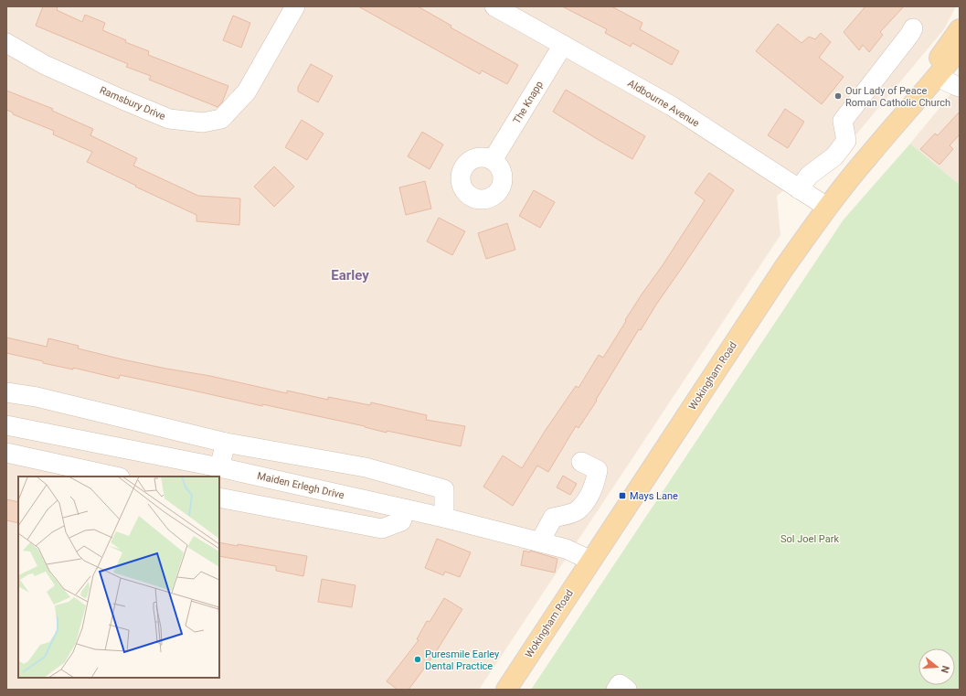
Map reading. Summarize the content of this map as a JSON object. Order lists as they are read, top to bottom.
{
  "streets": {
    "main road": ["Wokingham Road"],
    "street": [
      "The Knapp",
      "Ramsbury Drive",
      "Aldbourne Avenue",
      "Maiden Erlegh Drive"
    ]
  },
  "crossings": [
    ["The Knapp", "Aldbourne Avenue"],
    ["Aldbourne Avenue", "Wokingham Road"],
    ["Wokingham Road", "Maiden Erlegh Drive"]
  ],
  "districts": ["Earley"],
  "parks": ["Sol Joel Park"],
  "places": {
    "other": ["Our Lady of Peace Roman Catholic Church", "Puresmile Earley Dental Practice"],
    "transit": ["Mays Lane"]
  },
  "north": "right"
}
